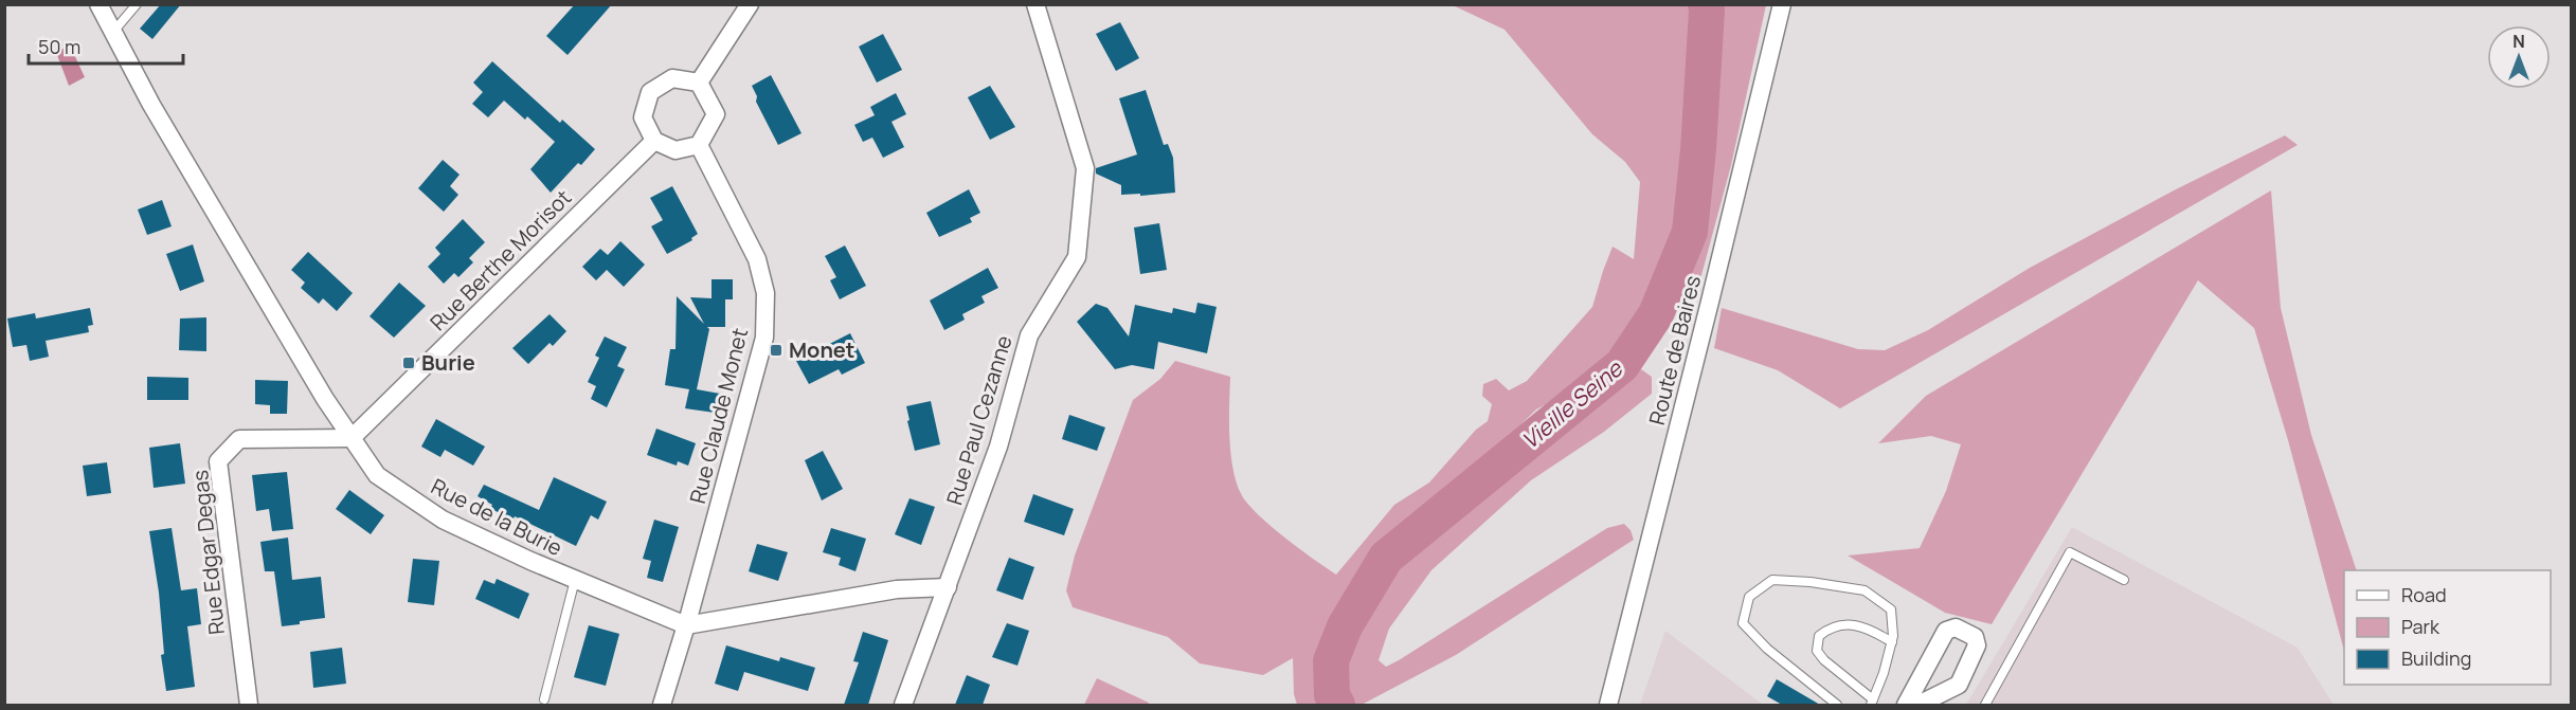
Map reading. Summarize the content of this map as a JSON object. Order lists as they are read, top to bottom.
{
  "streets": {
    "street": [
      "Rue Berthe Morisot",
      "Route de Baires",
      "Rue Claude Monet",
      "Rue Paul Cezanne",
      "Rue de la Burie",
      "Rue Edgar Degas"
    ]
  },
  "crossings": [
    ["Rue Berthe Morisot", "Rue Claude Monet"],
    ["Rue Berthe Morisot", "Rue de la Burie"],
    ["Rue Berthe Morisot", "Rue Edgar Degas"],
    ["Rue Claude Monet", "Rue de la Burie"],
    ["Rue de la Burie", "Rue Edgar Degas"]
  ],
  "water": ["Vieille Seine"],
  "places": {
    "transit": ["Monet", "Burie"]
  },
  "legend": ["Road", "Park", "Building"],
  "scale_bar": "50 m",
  "north": "top"
}
